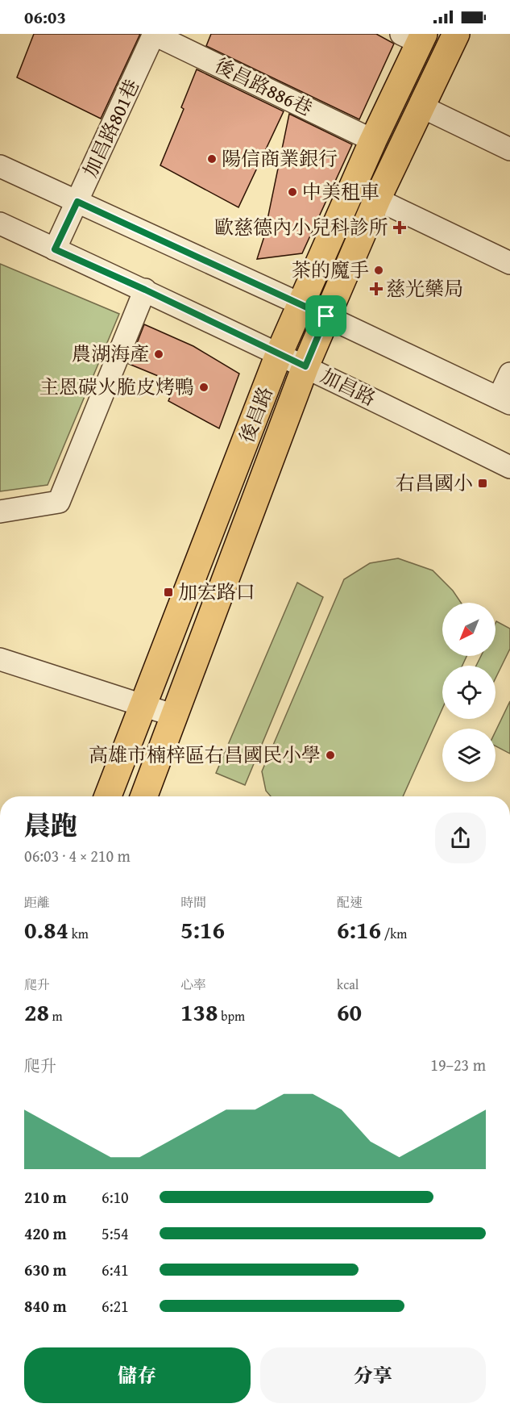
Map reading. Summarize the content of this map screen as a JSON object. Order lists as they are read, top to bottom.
{
  "streets": {
    "main road": ["後昌路"],
    "street": ["後昌路886巷", "加昌路801巷", "加昌路"]
  },
  "crossings": [
    ["後昌路886巷", "加昌路801巷"],
    ["後昌路886巷", "後昌路"],
    ["加昌路801巷", "加昌路"],
    ["加昌路", "後昌路"]
  ],
  "places": {
    "other": [
      "陽信商業銀行",
      "中美租車",
      "茶的魔手",
      "農湖海產",
      "主恩碳火脆皮烤鴨",
      "高雄市楠梓區右昌國民小學"
    ],
    "health": ["歐慈德內小兒科診所", "慈光藥局"],
    "transit": ["右昌國小", "加宏路口"]
  },
  "north": "bottom left",
  "page": {
    "status": "06:03",
    "heading": ["晨跑", "06:03 · 4 × 210 m"],
    "stats": [
      ["距離", "0.84 km"],
      ["時間", "5:16"],
      ["配速", "6:16 /km"],
      ["爬升", "28 m"],
      ["心率", "138 bpm"],
      ["kcal", "60"]
    ],
    "chart": ["爬升", "19–23 m"],
    "list": [
      {
        "name": "210 m",
        "note": "6:10"
      },
      {
        "name": "420 m",
        "note": "5:54"
      },
      {
        "name": "630 m",
        "note": "6:41"
      },
      {
        "name": "840 m",
        "note": "6:21"
      }
    ],
    "buttons": ["儲存", "分享"]
  }
}
